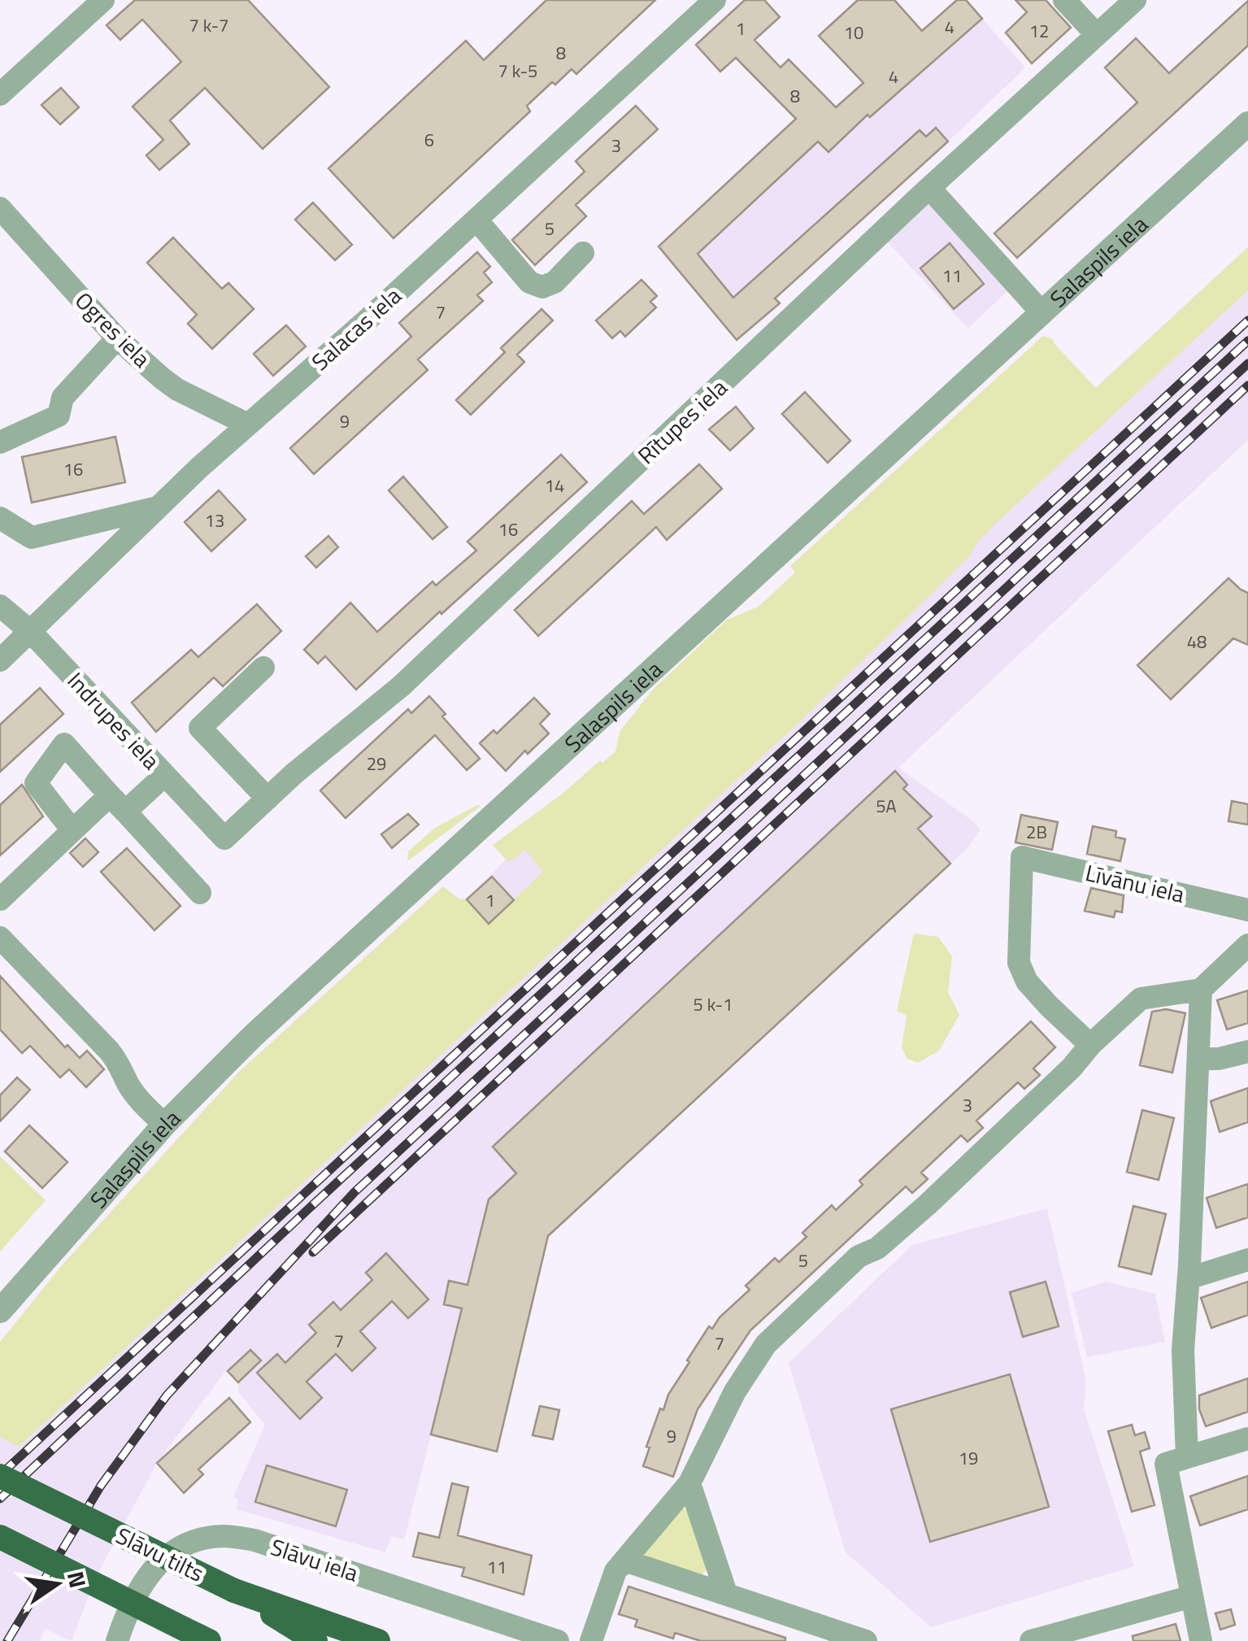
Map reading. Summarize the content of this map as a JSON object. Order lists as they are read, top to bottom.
{
  "streets": {
    "highway": ["Slāvu tilts"],
    "street": [
      "Salaspils iela",
      "Salacas iela",
      "Ogres iela",
      "Rītupes iela",
      "Indrupes iela",
      "Līvānu iela",
      "Slāvu iela"
    ]
  },
  "crossings": [
    ["Salacas iela", "Ogres iela"],
    ["Salacas iela", "Indrupes iela"],
    ["Rītupes iela", "Indrupes iela"]
  ],
  "house_numbers": [
    "7 k-7",
    "4",
    "1",
    "12",
    "10",
    "8",
    "7 k-5",
    "4",
    "8",
    "6",
    "3",
    "5",
    "11",
    "7",
    "9",
    "16",
    "14",
    "13",
    "16",
    "48",
    "29",
    "5A",
    "2B",
    "1",
    "5 k-1",
    "3",
    "5",
    "7",
    "7",
    "9",
    "19",
    "11"
  ],
  "north": "right"
}
